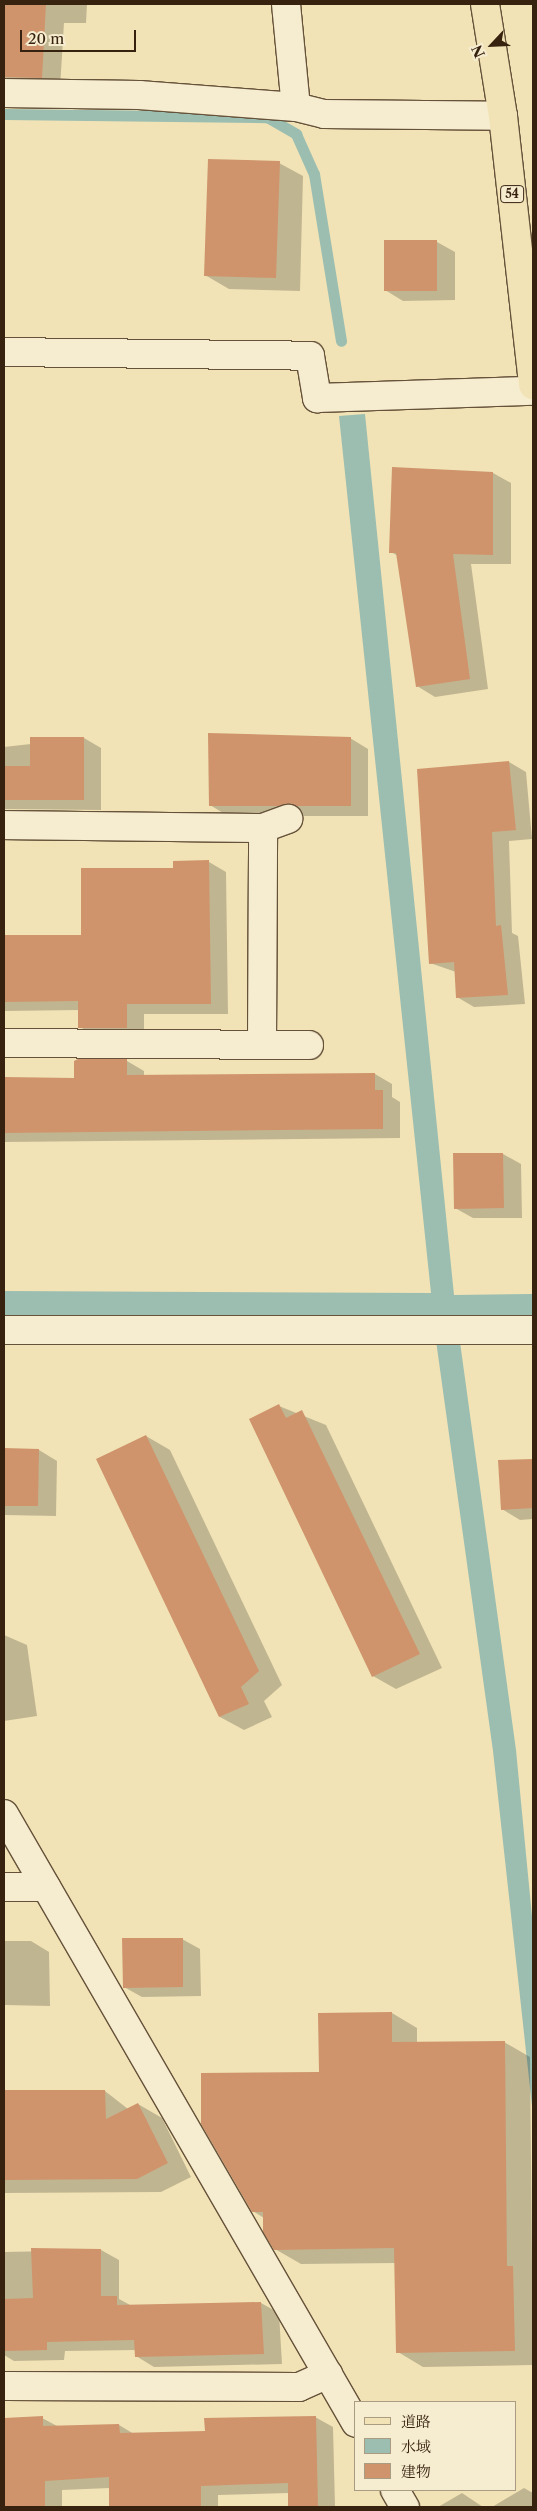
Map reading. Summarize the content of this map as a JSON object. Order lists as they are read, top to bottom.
{
  "streets": {
    "main road": ["54"]
  },
  "legend": ["道路", "水域", "建物"],
  "scale_bar": "20 m",
  "north": "bottom left"
}
